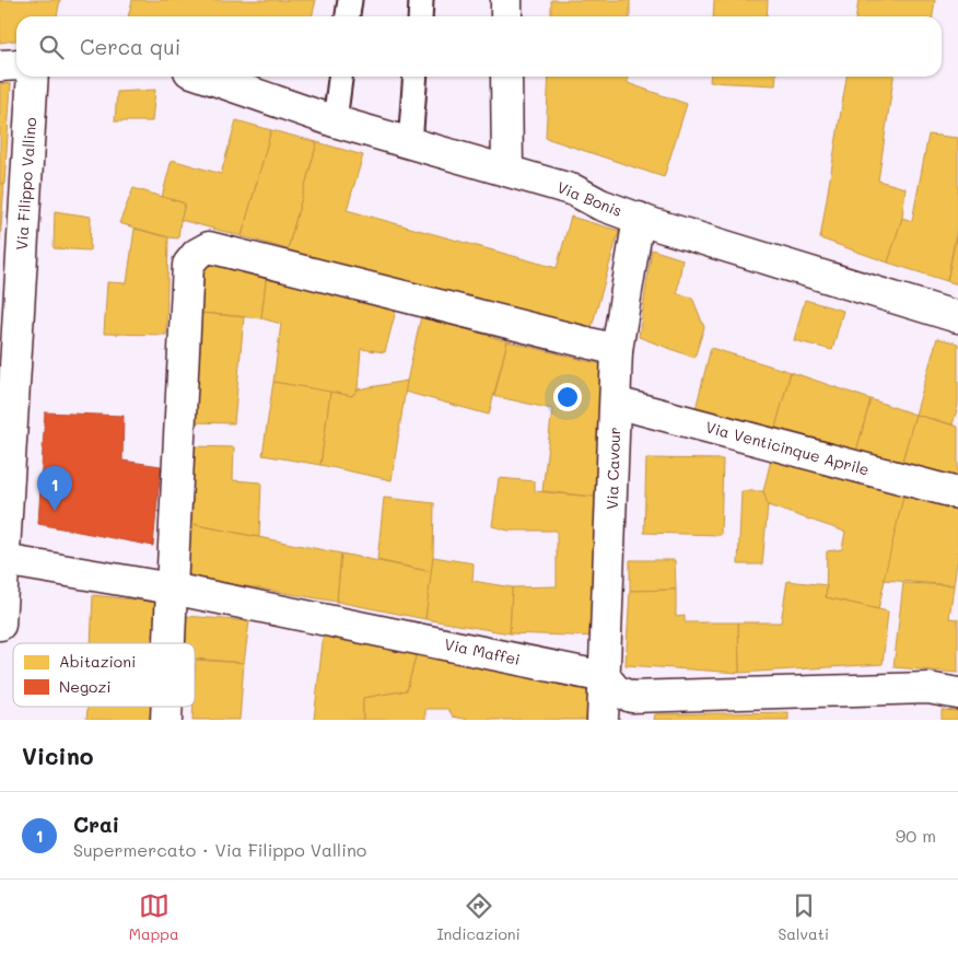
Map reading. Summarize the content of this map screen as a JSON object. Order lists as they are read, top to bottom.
{
  "streets": {
    "street": [
      "Via Filippo Vallino",
      "Via Bonis",
      "Via Venticinque Aprile",
      "Via Cavour",
      "Via Maffei"
    ]
  },
  "crossings": [
    ["Via Filippo Vallino", "Via Maffei"],
    ["Via Bonis", "Via Cavour"],
    ["Via Venticinque Aprile", "Via Cavour"],
    ["Via Cavour", "Via Maffei"]
  ],
  "legend": ["Abitazioni", "Negozi"],
  "page": {
    "search": "Cerca qui",
    "pins": "1",
    "heading": "Vicino",
    "list": [
      {
        "mark": "1",
        "name": "Crai",
        "note": "Supermercato · Via Filippo Vallino",
        "value": "90 m"
      }
    ],
    "nav": ["Mappa", "Indicazioni", "Salvati"]
  }
}
